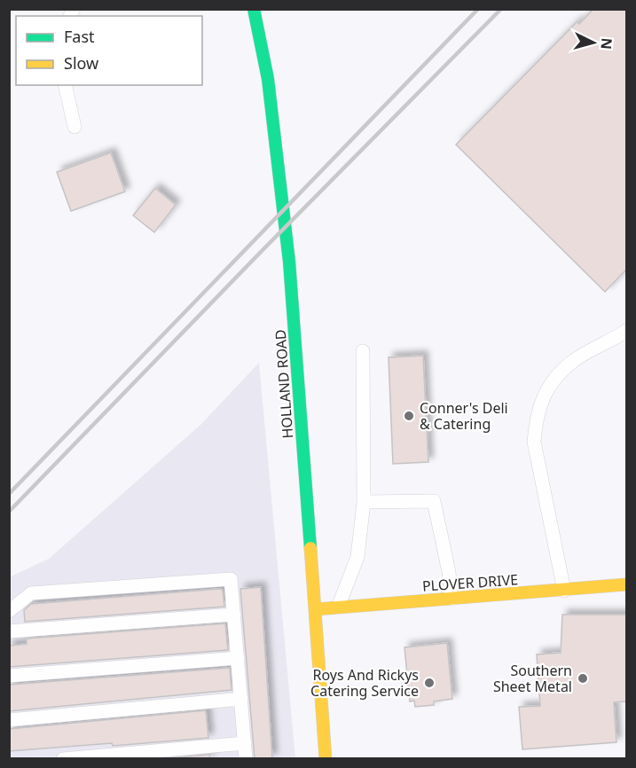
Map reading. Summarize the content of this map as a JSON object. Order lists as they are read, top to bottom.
{
  "streets": {
    "main road": ["HOLLAND ROAD", "PLOVER DRIVE"]
  },
  "crossings": [
    ["HOLLAND ROAD", "PLOVER DRIVE"]
  ],
  "places": ["Conner's Deli & Catering", "Southern Sheet Metal", "Roys And Rickys Catering Service"],
  "legend": ["Fast", "Slow"],
  "north": "right"
}
